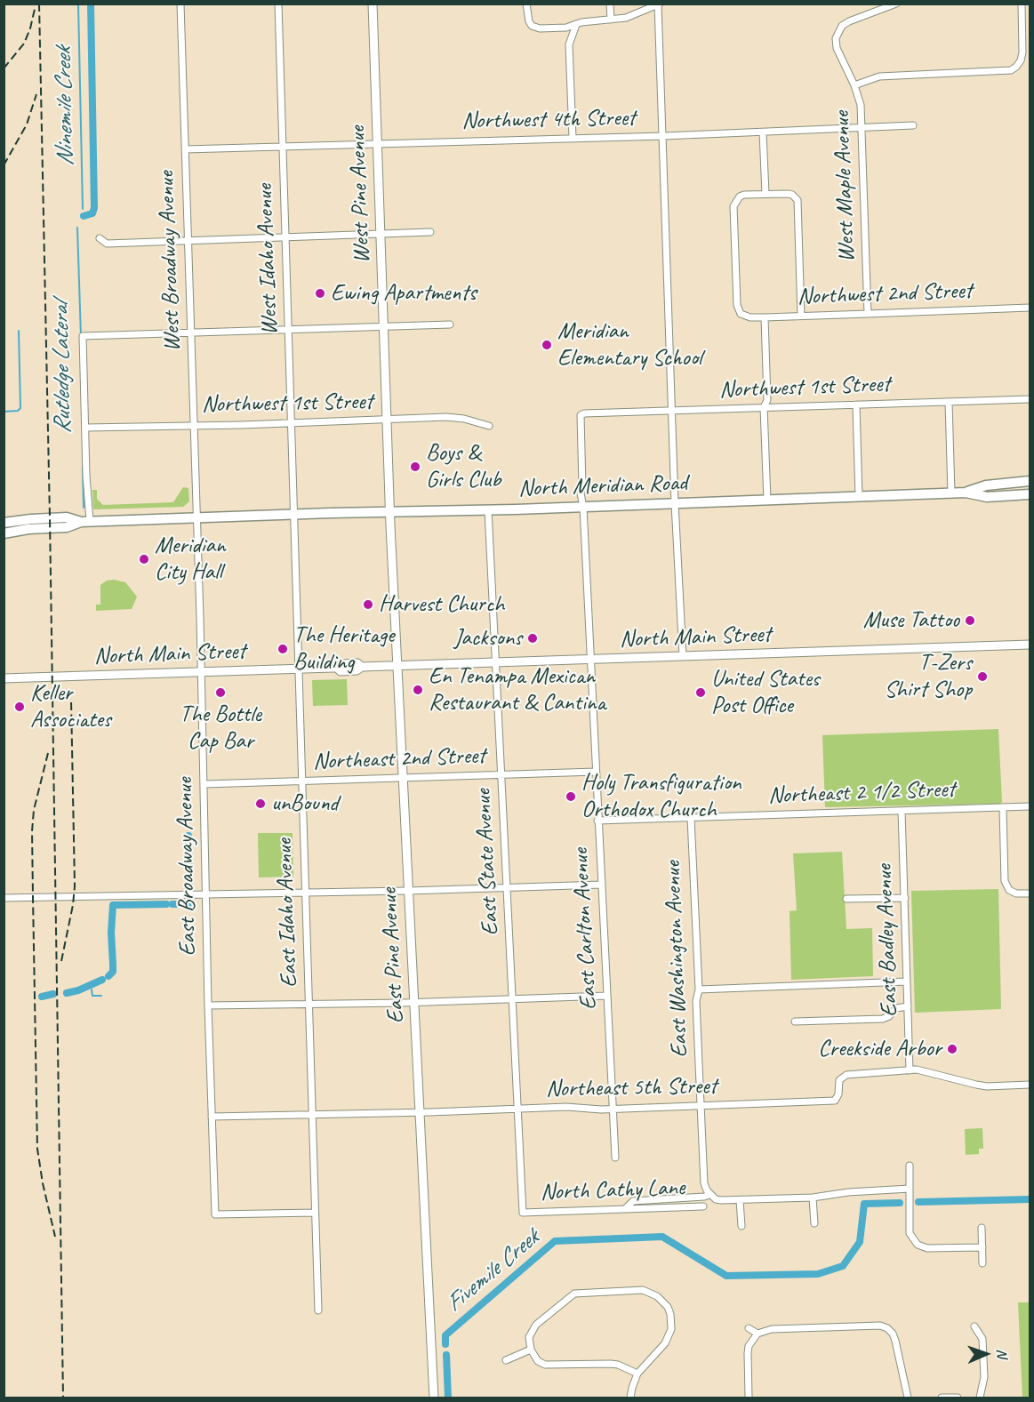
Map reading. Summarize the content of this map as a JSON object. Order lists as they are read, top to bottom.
{
  "streets": {
    "main road": ["North Meridian Road"],
    "street": [
      "Northwest 4th Street",
      "West Maple Avenue",
      "West Pine Avenue",
      "West Idaho Avenue",
      "West Broadway Avenue",
      "Northwest 2nd Street",
      "Northwest 1st Street",
      "North Main Street",
      "Northeast 2nd Street",
      "Northeast 2 1/2 Street",
      "East State Avenue",
      "East Broadway Avenue",
      "East Idaho Avenue",
      "East Carlton Avenue",
      "East Badley Avenue",
      "East Pine Avenue",
      "East Washington Avenue",
      "Northeast 5th Street",
      "North Cathy Lane"
    ]
  },
  "crossings": [
    ["Northwest 4th Street", "West Maple Avenue"],
    ["Northwest 4th Street", "West Pine Avenue"],
    ["Northwest 4th Street", "West Idaho Avenue"],
    ["Northwest 4th Street", "West Broadway Avenue"],
    ["West Maple Avenue", "Northwest 2nd Street"],
    ["West Pine Avenue", "Northwest 1st Street"],
    ["West Pine Avenue", "North Meridian Road"],
    ["West Pine Avenue", "East Pine Avenue"],
    ["West Idaho Avenue", "Northwest 1st Street"],
    ["West Idaho Avenue", "North Meridian Road"],
    ["West Idaho Avenue", "East Idaho Avenue"],
    ["West Broadway Avenue", "Northwest 1st Street"],
    ["West Broadway Avenue", "North Meridian Road"],
    ["West Broadway Avenue", "East Broadway Avenue"],
    ["Northwest 1st Street", "East Carlton Avenue"],
    ["North Meridian Road", "East State Avenue"],
    ["North Meridian Road", "East Broadway Avenue"],
    ["North Meridian Road", "East Idaho Avenue"],
    ["North Meridian Road", "East Carlton Avenue"],
    ["North Meridian Road", "East Pine Avenue"],
    ["North Main Street", "East State Avenue"],
    ["North Main Street", "East Broadway Avenue"],
    ["North Main Street", "East Idaho Avenue"],
    ["North Main Street", "East Carlton Avenue"],
    ["North Main Street", "East Pine Avenue"],
    ["Northeast 2nd Street", "East State Avenue"],
    ["Northeast 2nd Street", "East Broadway Avenue"],
    ["Northeast 2nd Street", "East Idaho Avenue"],
    ["Northeast 2nd Street", "East Carlton Avenue"],
    ["Northeast 2nd Street", "East Pine Avenue"],
    ["Northeast 2 1/2 Street", "East Carlton Avenue"],
    ["Northeast 2 1/2 Street", "East Badley Avenue"],
    ["Northeast 2 1/2 Street", "East Washington Avenue"],
    ["East State Avenue", "Northeast 5th Street"],
    ["East State Avenue", "North Cathy Lane"],
    ["East Broadway Avenue", "East Idaho Avenue"],
    ["East Broadway Avenue", "Northeast 5th Street"],
    ["East Idaho Avenue", "Northeast 5th Street"],
    ["East Carlton Avenue", "Northeast 5th Street"],
    ["East Badley Avenue", "Northeast 5th Street"],
    ["East Pine Avenue", "Northeast 5th Street"],
    ["East Washington Avenue", "Northeast 5th Street"]
  ],
  "water": ["Ninemile Creek", "Rutledge Lateral", "Fivemile Creek"],
  "places": [
    "Ewing Apartments",
    "Meridian Elementary School",
    "Boys & Girls Club",
    "Meridian City Hall",
    "Harvest Church",
    "Muse Tattoo",
    "Jacksons",
    "The Heritage Building",
    "T-Zers Shirt Shop",
    "En Tenampa Mexican Restaurant & Cantina",
    "The Bottle Cap Bar",
    "United States Post Office",
    "Keller Associates",
    "Holy Transfiguration Orthodox Church",
    "unBound",
    "Creekside Arbor"
  ],
  "north": "right"
}
